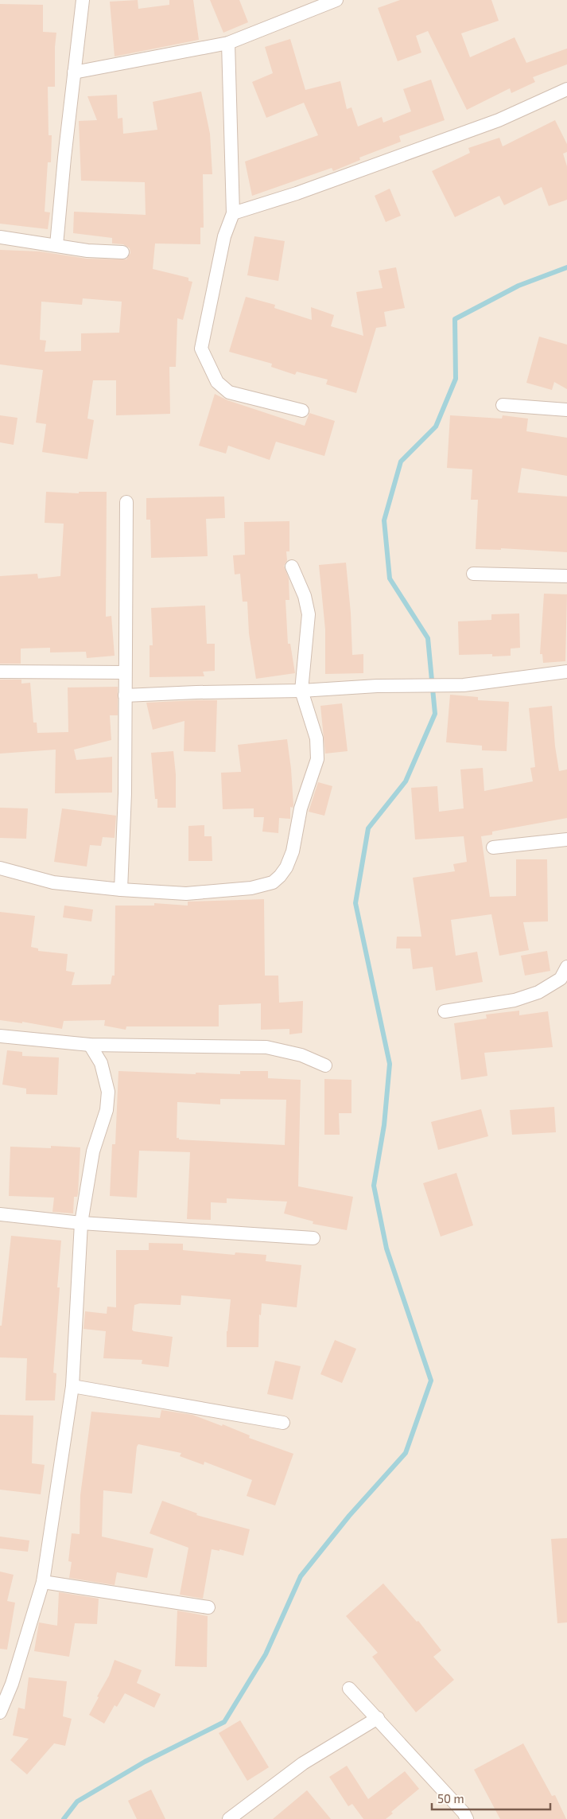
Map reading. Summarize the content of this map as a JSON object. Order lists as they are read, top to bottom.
{
  "scale_bar": "50 m"
}
